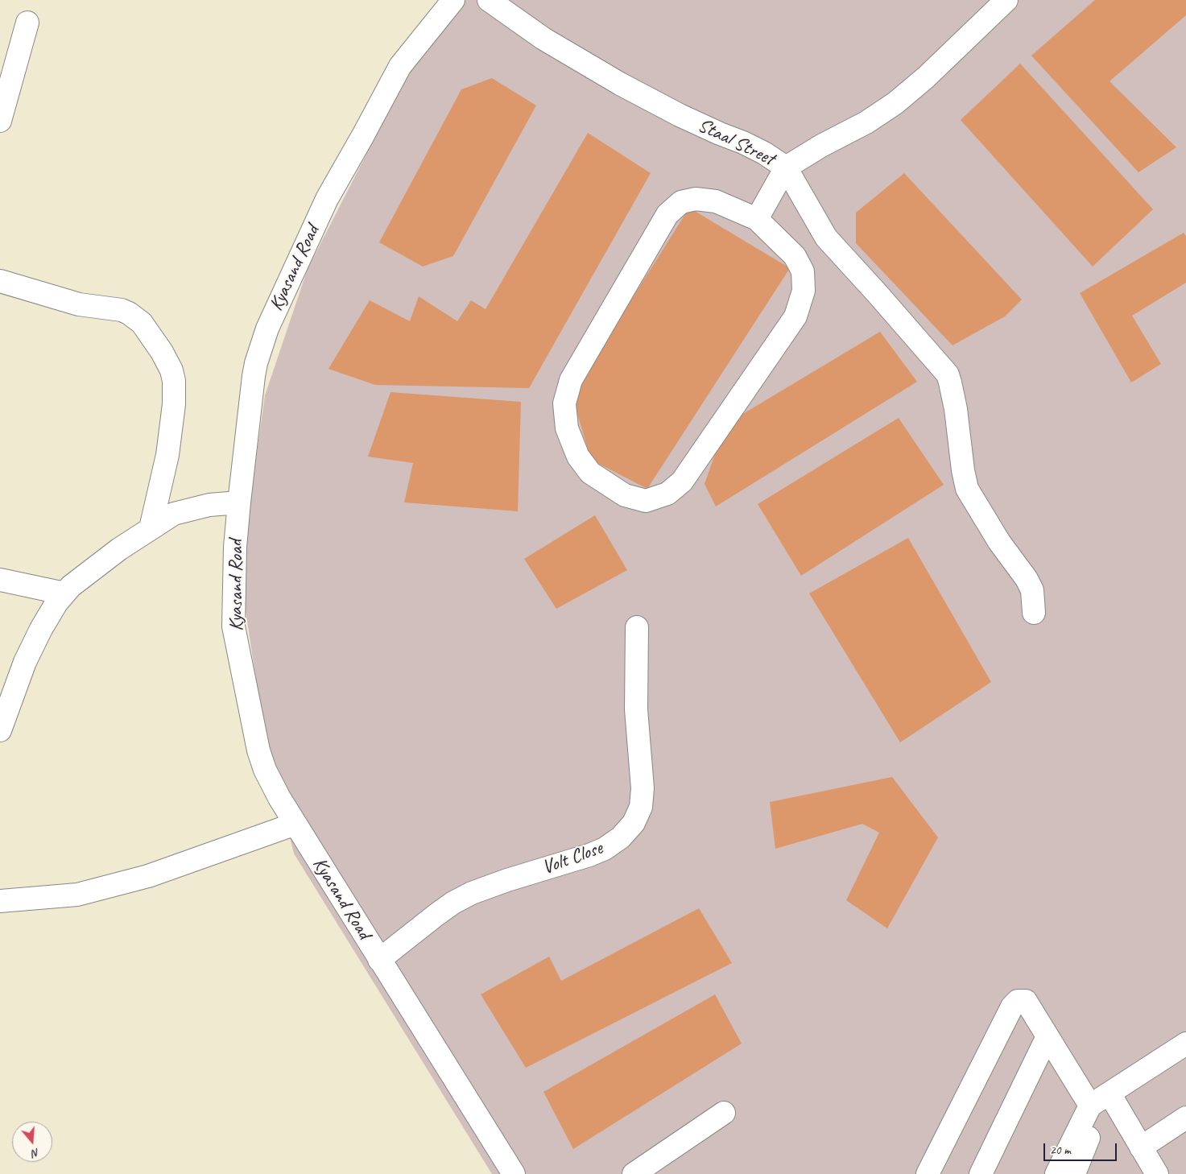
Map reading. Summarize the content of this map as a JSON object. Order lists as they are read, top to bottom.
{
  "streets": {
    "street": ["Staal Street", "Kyasand Road", "Volt Close"]
  },
  "crossings": [
    ["Kyasand Road", "Volt Close"]
  ],
  "scale_bar": "20 m",
  "north": "bottom"
}
